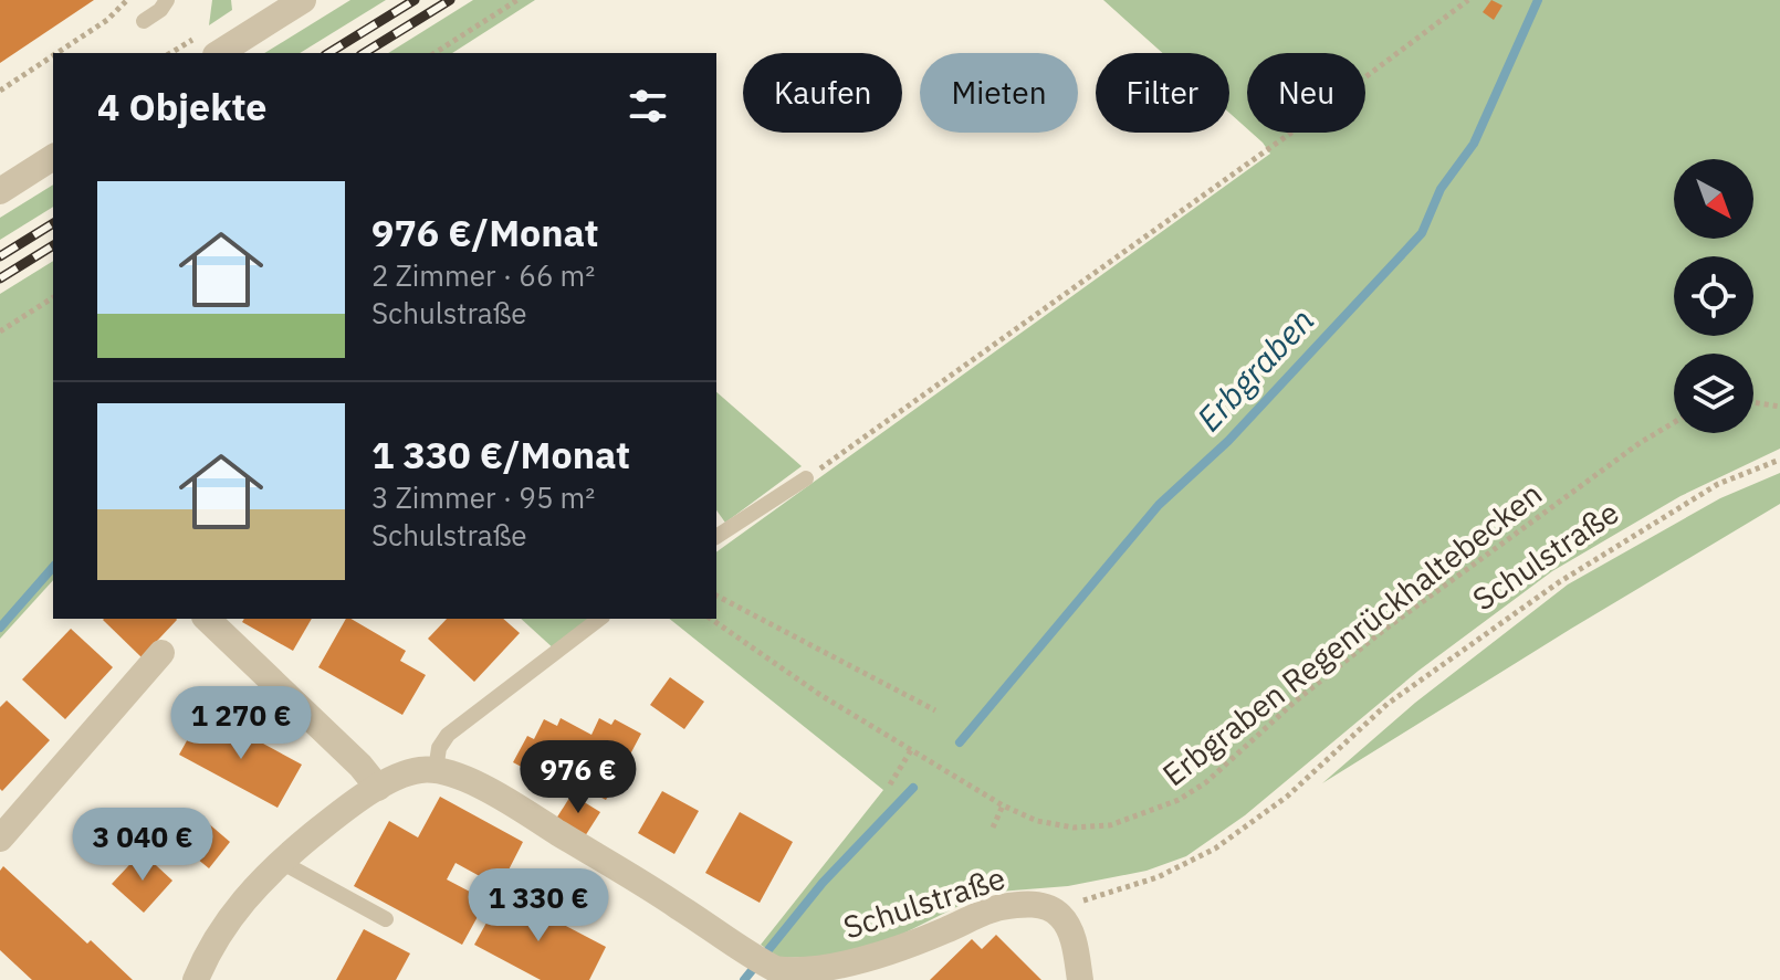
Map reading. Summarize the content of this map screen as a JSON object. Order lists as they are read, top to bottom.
{
  "streets": {
    "street": ["Schulstraße"],
    "path": ["Erbgraben Regenrückhaltebecken"]
  },
  "water": ["Erbgraben"],
  "north": "bottom right",
  "page": {
    "chip": [
      "Kaufen",
      "Mieten",
      "Filter",
      "Neu"
    ],
    "heading": "4 Objekte",
    "list": [
      {
        "name": "976 €/Monat",
        "note": "2 Zimmer · 66 m² · Schulstraße"
      },
      {
        "name": "1 330 €/Monat",
        "note": "3 Zimmer · 95 m² · Schulstraße"
      }
    ],
    "price": [
      "1 270 €",
      "976 €",
      "3 040 €",
      "1 330 €"
    ]
  }
}
